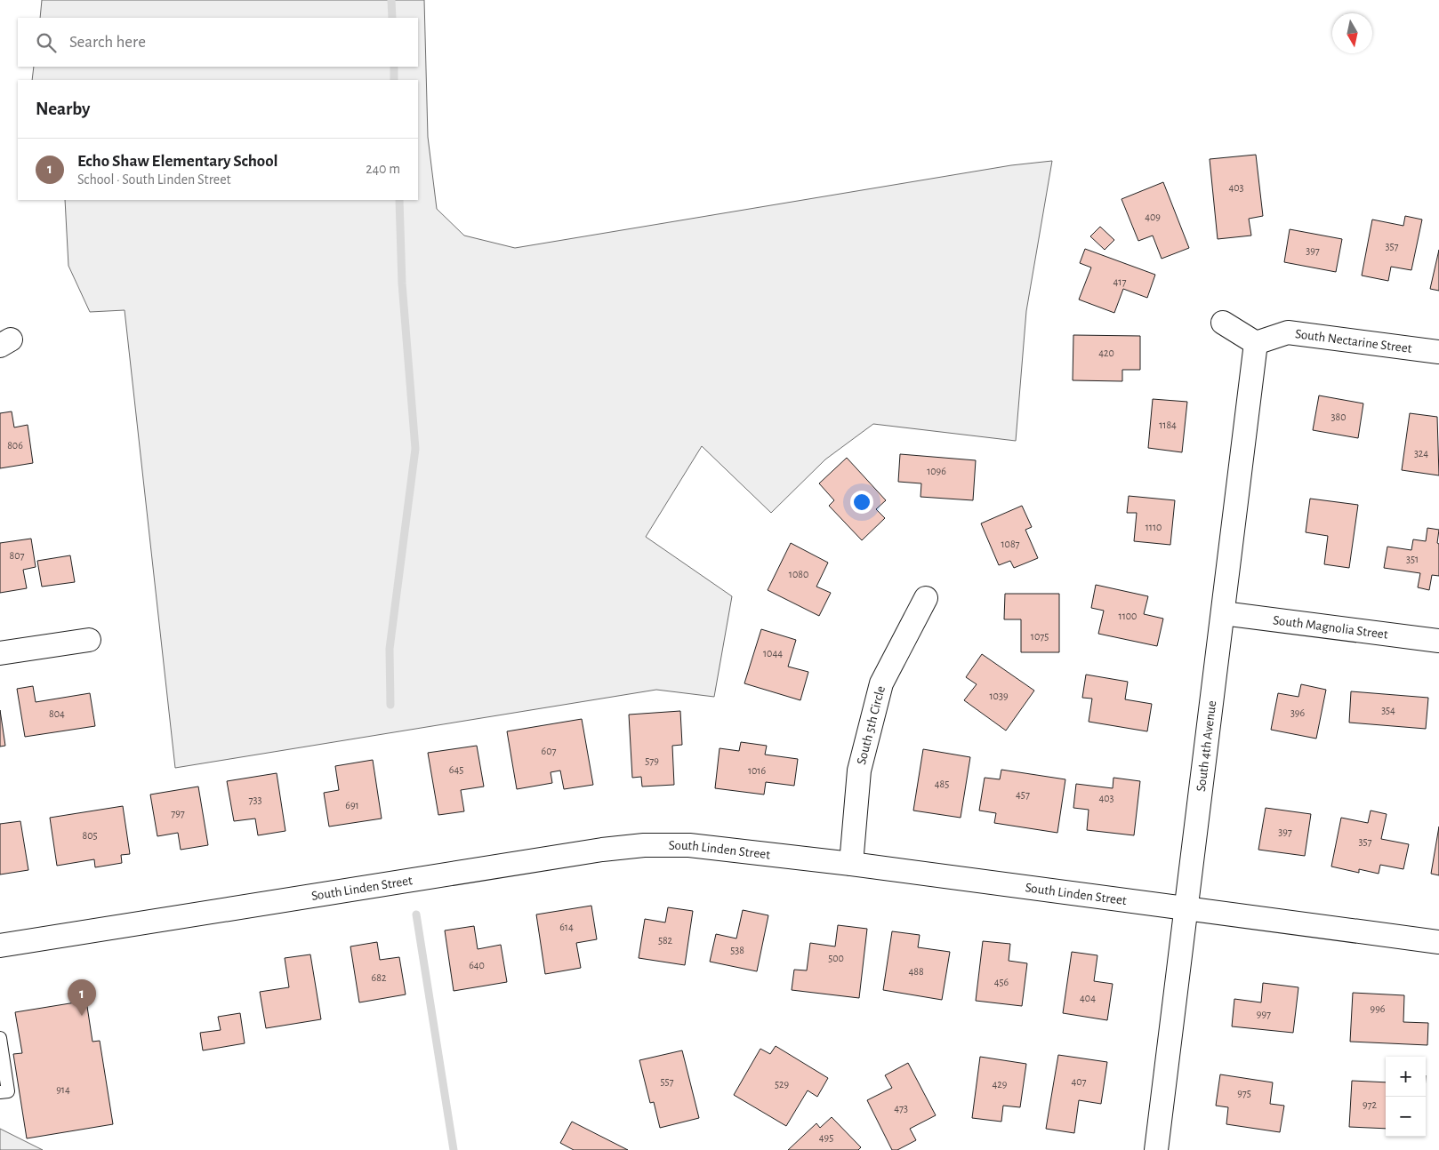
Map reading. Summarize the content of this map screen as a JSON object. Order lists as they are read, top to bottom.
{
  "streets": {
    "street": [
      "South Nectarine Street",
      "South Magnolia Street",
      "South 5th Circle",
      "South 4th Avenue",
      "South Linden Street"
    ]
  },
  "crossings": [
    ["South Nectarine Street", "South 4th Avenue"],
    ["South Magnolia Street", "South 4th Avenue"],
    ["South 5th Circle", "South Linden Street"],
    ["South 4th Avenue", "South Linden Street"]
  ],
  "house_numbers": [
    "403",
    "409",
    "357",
    "397",
    "417",
    "420",
    "380",
    "1184",
    "806",
    "324",
    "1096",
    "1110",
    "1087",
    "807",
    "351",
    "1080",
    "1100",
    "1075",
    "1044",
    "1039",
    "354",
    "396",
    "804",
    "607",
    "579",
    "645",
    "1016",
    "485",
    "457",
    "403",
    "733",
    "691",
    "797",
    "397",
    "805",
    "357",
    "614",
    "582",
    "538",
    "500",
    "640",
    "488",
    "682",
    "456",
    "404",
    "996",
    "997",
    "557",
    "407",
    "529",
    "429",
    "914",
    "975",
    "972",
    "473",
    "495"
  ],
  "north": "bottom",
  "page": {
    "search": "Search here",
    "heading": "Nearby",
    "list": [
      {
        "mark": "1",
        "name": "Echo Shaw Elementary School",
        "note": "School · South Linden Street",
        "value": "240 m"
      }
    ],
    "pins": "1",
    "map_buttons": ["+", "−"]
  }
}
